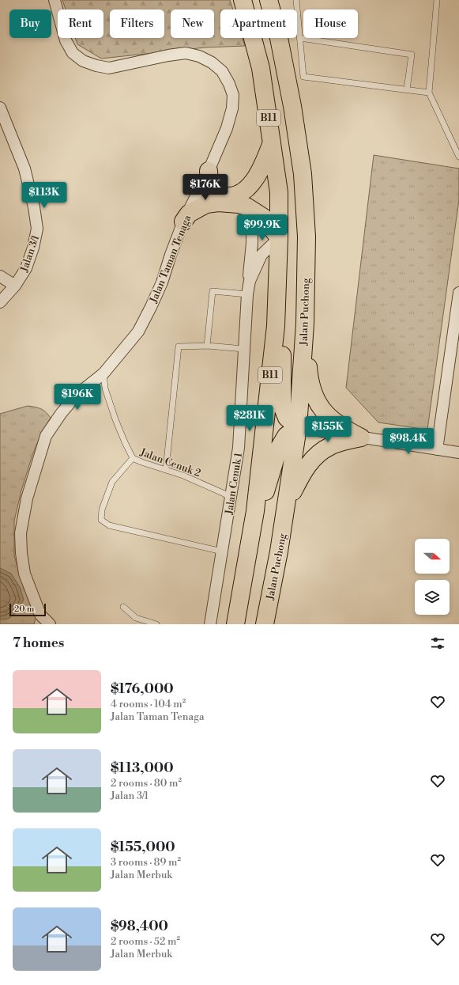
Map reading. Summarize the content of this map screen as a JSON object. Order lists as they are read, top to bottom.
{
  "streets": {
    "main road": ["B11", "Jalan Puchong"],
    "street": ["Jalan 3/1", "Jalan Taman Tenaga", "Jalan Cenuk 1"],
    "lane": ["Jalan Cenuk 2"]
  },
  "crossings": [
    ["B11", "Jalan Cenuk 1"],
    ["Jalan Taman Tenaga", "Jalan Cenuk 2"],
    ["Jalan Cenuk 2", "Jalan Cenuk 1"]
  ],
  "scale_bar": "20 m",
  "north": "right",
  "page": {
    "chip": [
      "Buy",
      "Rent",
      "Filters",
      "New",
      "Apartment",
      "House"
    ],
    "price": [
      "$176K",
      "$113K",
      "$99.9K",
      "$196K",
      "$281K",
      "$155K",
      "$98.4K"
    ],
    "scale": "20 m",
    "heading": "7 homes",
    "list": [
      {
        "name": "$176,000",
        "note": "4 rooms · 104 m² · Jalan Taman Tenaga"
      },
      {
        "name": "$113,000",
        "note": "2 rooms · 80 m² · Jalan 3/1"
      },
      {
        "name": "$155,000",
        "note": "3 rooms · 89 m² · Jalan Merbuk"
      },
      {
        "name": "$98,400",
        "note": "2 rooms · 52 m² · Jalan Merbuk"
      }
    ]
  }
}
